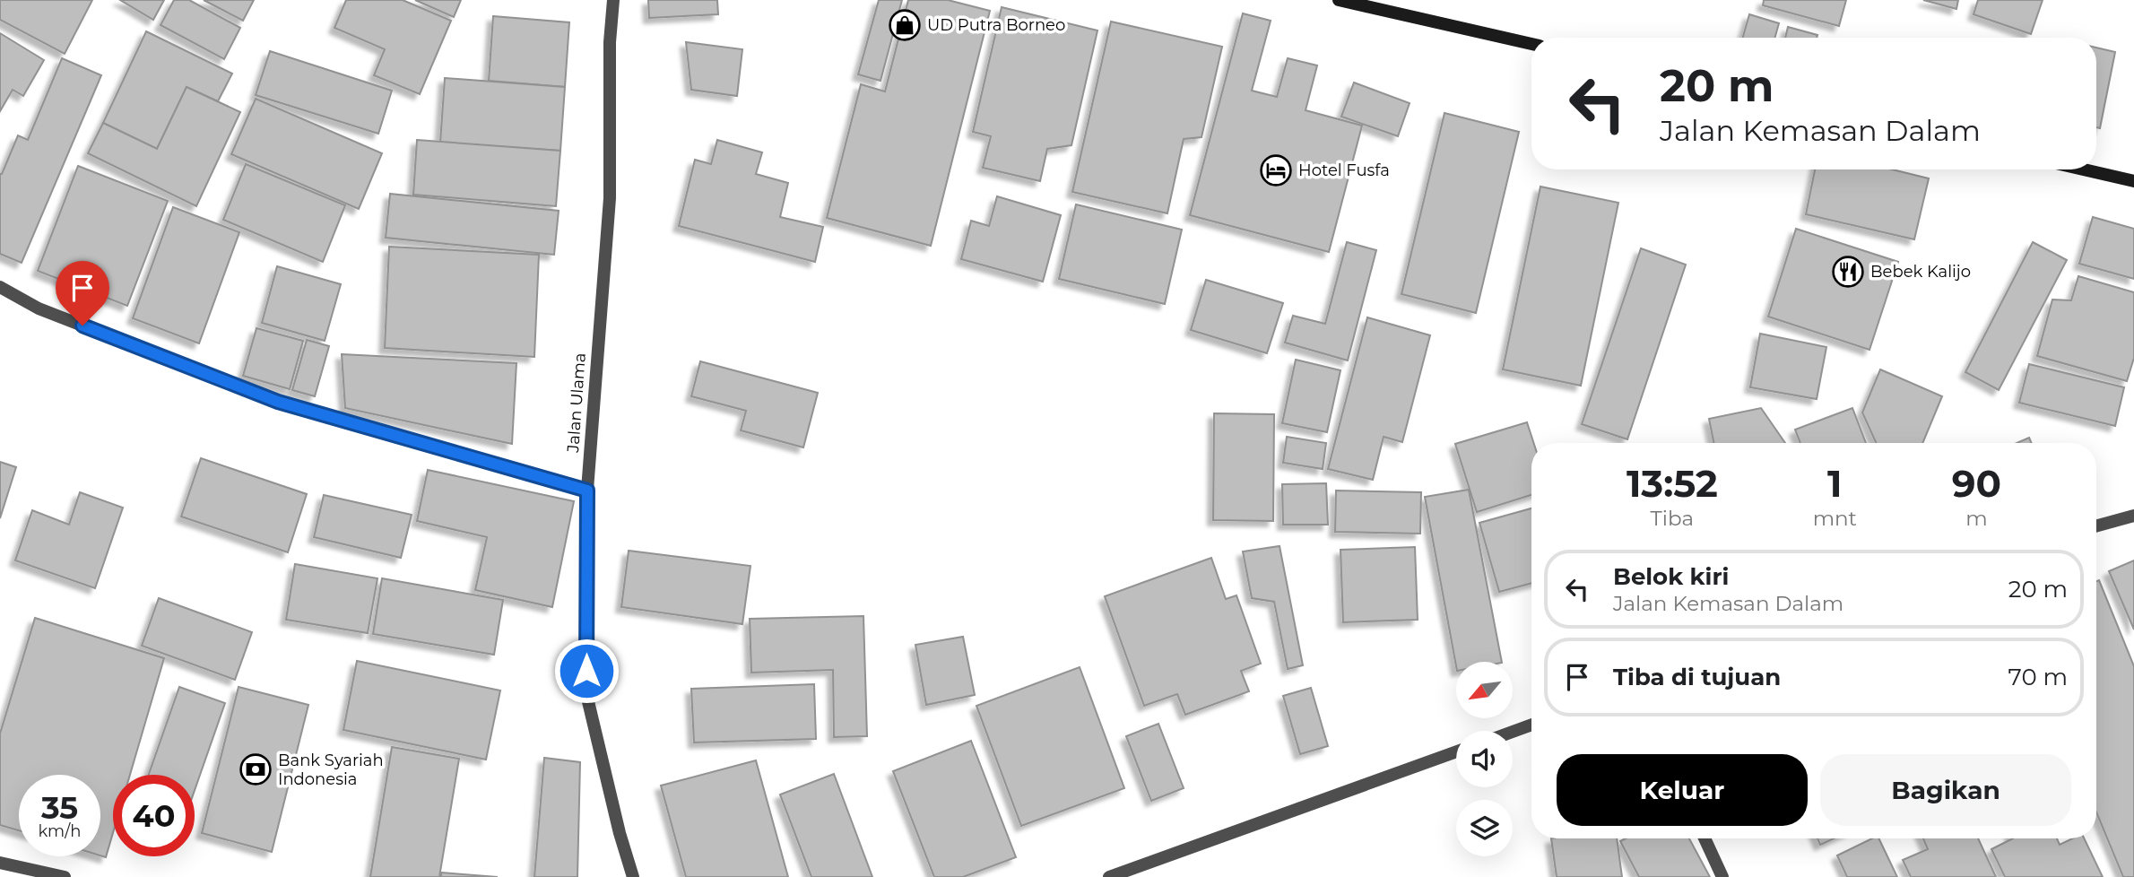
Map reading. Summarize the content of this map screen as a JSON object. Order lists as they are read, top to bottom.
{
  "streets": {
    "street": ["Jalan Ulama"]
  },
  "places": {
    "shop": ["UD Putra Borneo"],
    "hotel": ["Hotel Fusfa"],
    "restaurant": ["Bebek Kalijo"],
    "bank": ["Bank Syariah Indonesia"]
  },
  "north": "bottom left",
  "page": {
    "turn": ["20 m", "Jalan Kemasan Dalam"],
    "eta": [
      "13:52",
      "Tiba",
      "1",
      "mnt",
      "90",
      "m"
    ],
    "list": [
      {
        "name": "Belok kiri",
        "note": "Jalan Kemasan Dalam",
        "value": "20 m"
      },
      {
        "name": "Tiba di tujuan",
        "value": "70 m"
      }
    ],
    "buttons": ["Keluar", "Bagikan"],
    "speed": "35 km/h",
    "limit": "40"
  }
}
